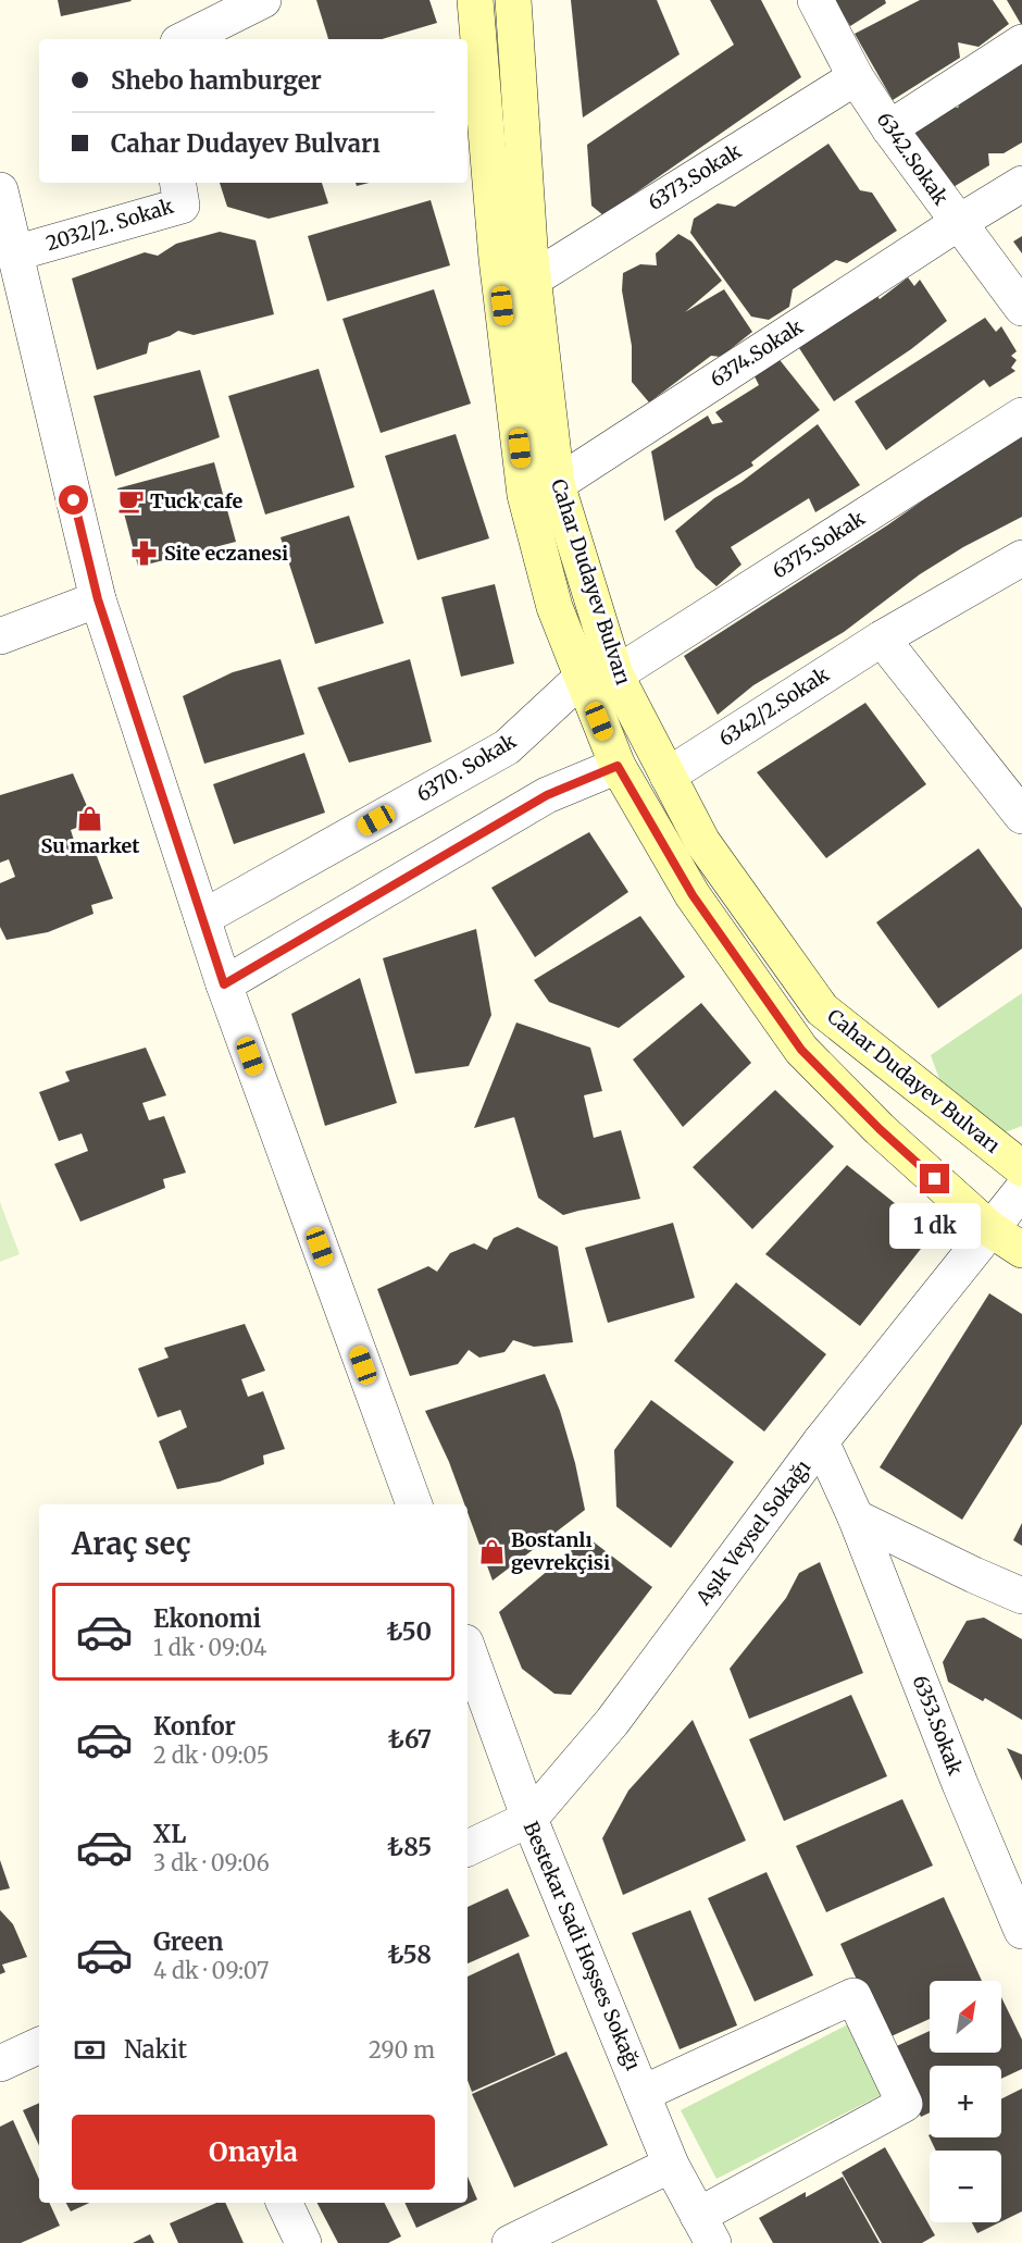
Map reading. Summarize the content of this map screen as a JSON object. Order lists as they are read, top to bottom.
{
  "streets": {
    "main road": ["Cahar Dudayev Bulvarı"],
    "street": [
      "6342.Sokak",
      "6373.Sokak",
      "2032/2. Sokak",
      "6374.Sokak",
      "6375.Sokak",
      "6342/2.Sokak",
      "6370. Sokak",
      "Aşık Veysel Sokağı",
      "6353.Sokak",
      "Bestekar Sadi Hoşses Sokağı"
    ]
  },
  "crossings": [
    ["6342.Sokak", "6373.Sokak"],
    ["6342.Sokak", "6374.Sokak"],
    ["6373.Sokak", "Cahar Dudayev Bulvarı"],
    ["6374.Sokak", "Cahar Dudayev Bulvarı"],
    ["6375.Sokak", "Cahar Dudayev Bulvarı"],
    ["6375.Sokak", "6370. Sokak"],
    ["Cahar Dudayev Bulvarı", "6342/2.Sokak"],
    ["Cahar Dudayev Bulvarı", "6370. Sokak"],
    ["Cahar Dudayev Bulvarı", "Aşık Veysel Sokağı"],
    ["Aşık Veysel Sokağı", "6353.Sokak"],
    ["Aşık Veysel Sokağı", "Bestekar Sadi Hoşses Sokağı"]
  ],
  "places": {
    "cafe": ["Tuck cafe"],
    "pharmacy": ["Site eczanesi"],
    "shop": ["Su market", "Bostanlı gevrekçisi"]
  },
  "north": "top right",
  "page": {
    "banner": ["Shebo hamburger", "Cahar Dudayev Bulvarı"],
    "bubble": "1 dk",
    "heading": "Araç seç",
    "list": [
      {
        "name": "Ekonomi",
        "note": "1 dk · 09:04",
        "value": "₺50"
      },
      {
        "name": "Konfor",
        "note": "2 dk · 09:05",
        "value": "₺67"
      },
      {
        "name": "XL",
        "note": "3 dk · 09:06",
        "value": "₺85"
      },
      {
        "name": "Green",
        "note": "4 dk · 09:07",
        "value": "₺58"
      }
    ],
    "map_buttons": ["+", "−"],
    "pay": ["Nakit", "290 m"],
    "buttons": "Onayla"
  }
}
